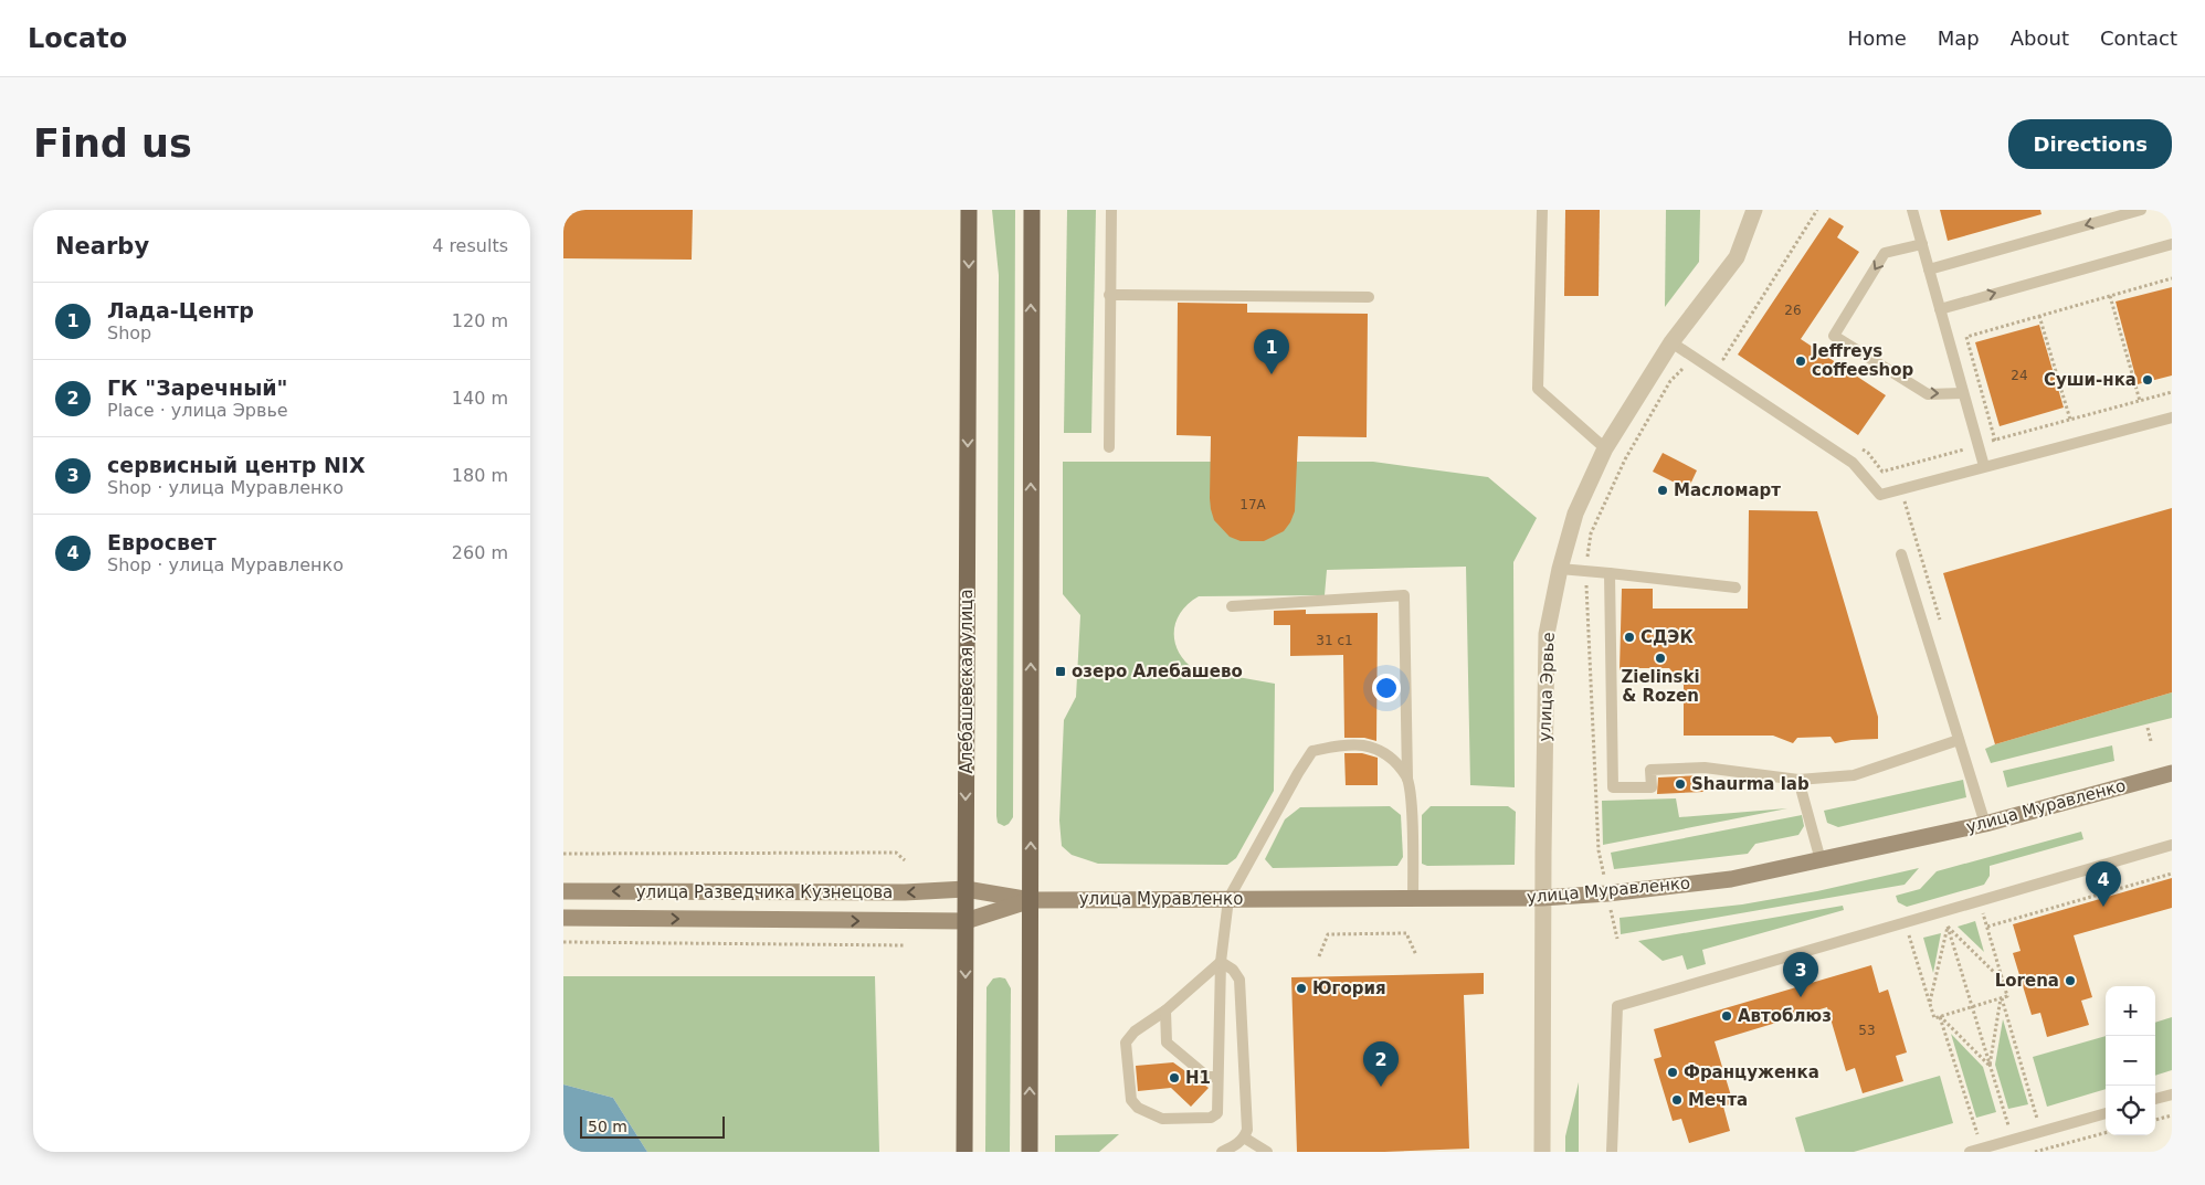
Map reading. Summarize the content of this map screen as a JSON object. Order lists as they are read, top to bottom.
{
  "streets": {
    "main road": ["Алебашевская улица", "улица Муравленко", "улица Разведчика Кузнецова"],
    "street": ["улица Эрвье"]
  },
  "crossings": [
    ["Алебашевская улица", "улица Разведчика Кузнецова"],
    ["улица Эрвье", "улица Муравленко"],
    ["улица Муравленко", "улица Разведчика Кузнецова"]
  ],
  "places": {
    "other": [
      "Jeffreys coffeeshop",
      "Суши-нка",
      "Масломарт",
      "СДЭК",
      "Zielinski & Rozen",
      "Shaurma lab",
      "Lorena",
      "Югория",
      "Автоблюз",
      "Француженка",
      "Н1",
      "Мечта"
    ],
    "transit": ["озеро Алебашево"]
  },
  "house_numbers": [
    "26",
    "24",
    "17А",
    "31 с1",
    "53"
  ],
  "scale_bar": "50 m",
  "page": {
    "header": "Locato",
    "nav": [
      "Home",
      "Map",
      "About",
      "Contact"
    ],
    "buttons": "Directions",
    "title": "Find us",
    "heading": ["Nearby", "4 results"],
    "list": [
      {
        "mark": "1",
        "name": "Лада-Центр",
        "note": "Shop",
        "value": "120 m"
      },
      {
        "mark": "2",
        "name": "ГК \"Заречный\"",
        "note": "Place · улица Эрвье",
        "value": "140 m"
      },
      {
        "mark": "3",
        "name": "сервисный центр NIX",
        "note": "Shop · улица Муравленко",
        "value": "180 m"
      },
      {
        "mark": "4",
        "name": "Евросвет",
        "note": "Shop · улица Муравленко",
        "value": "260 m"
      }
    ],
    "pins": [
      "1",
      "4",
      "3",
      "2"
    ],
    "map_buttons": ["+", "−"],
    "scale": "50 m"
  }
}
